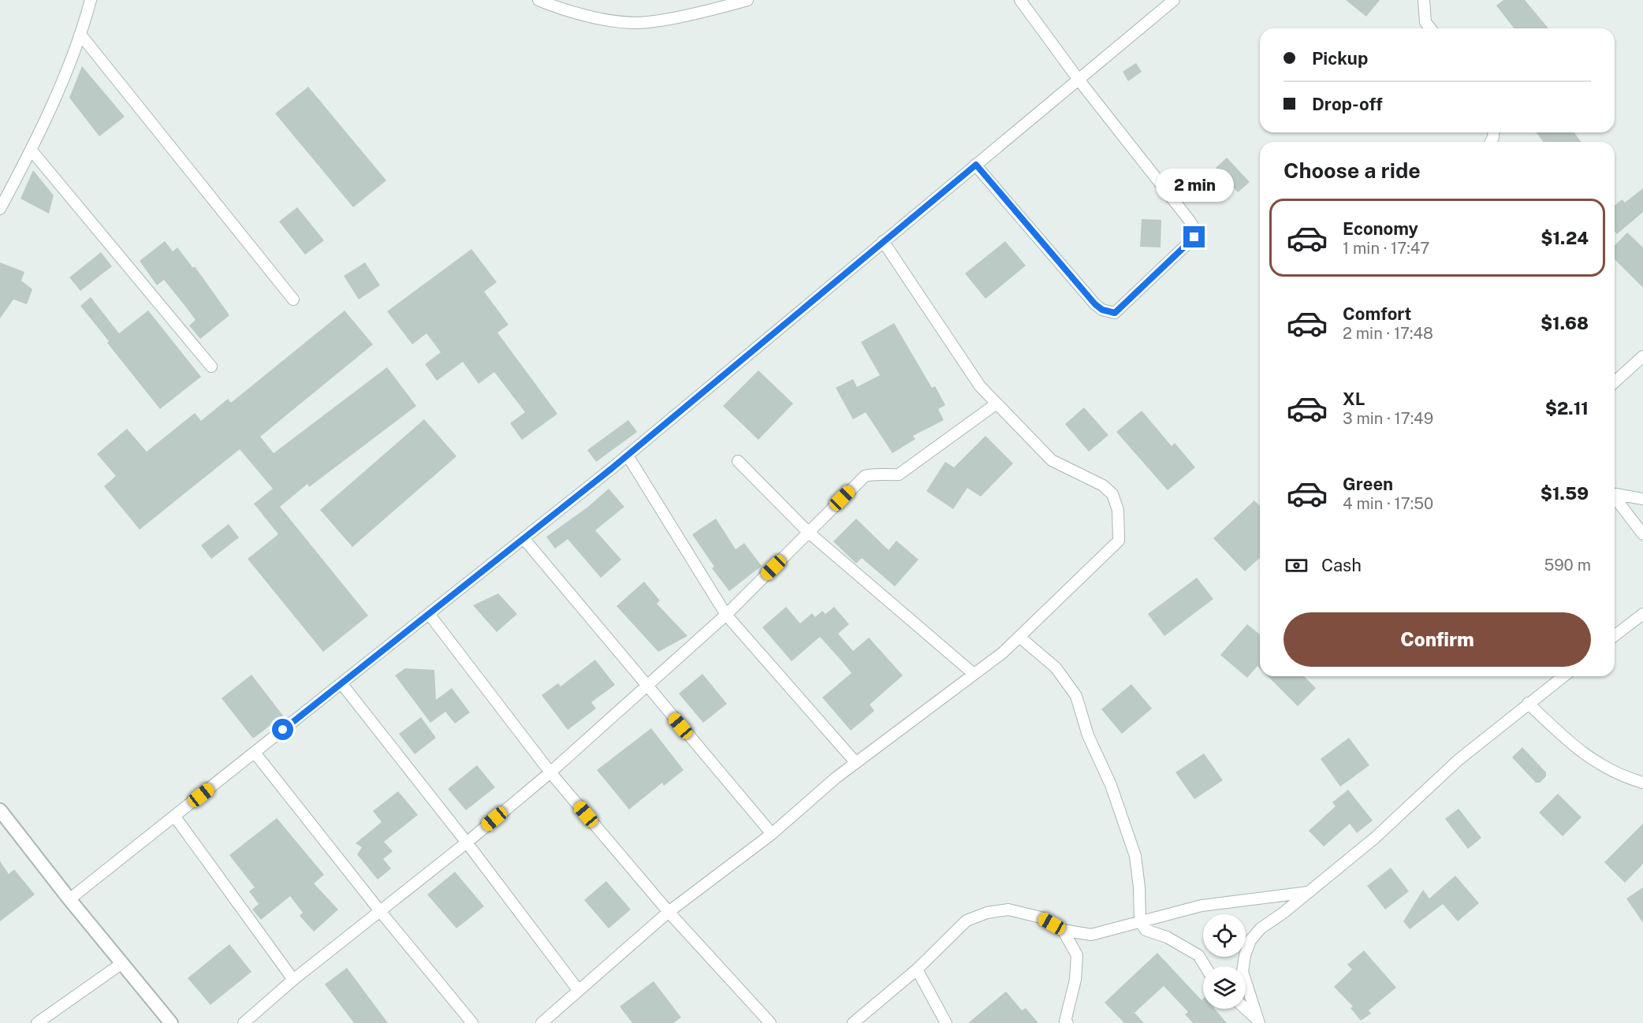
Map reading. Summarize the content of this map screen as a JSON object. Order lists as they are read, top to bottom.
{
  "page": {
    "banner": ["Pickup", "Drop-off"],
    "heading": "Choose a ride",
    "bubble": "2 min",
    "list": [
      {
        "name": "Economy",
        "note": "1 min · 17:47",
        "value": "$1.24"
      },
      {
        "name": "Comfort",
        "note": "2 min · 17:48",
        "value": "$1.68"
      },
      {
        "name": "XL",
        "note": "3 min · 17:49",
        "value": "$2.11"
      },
      {
        "name": "Green",
        "note": "4 min · 17:50",
        "value": "$1.59"
      }
    ],
    "pay": ["Cash", "590 m"],
    "buttons": "Confirm"
  }
}
